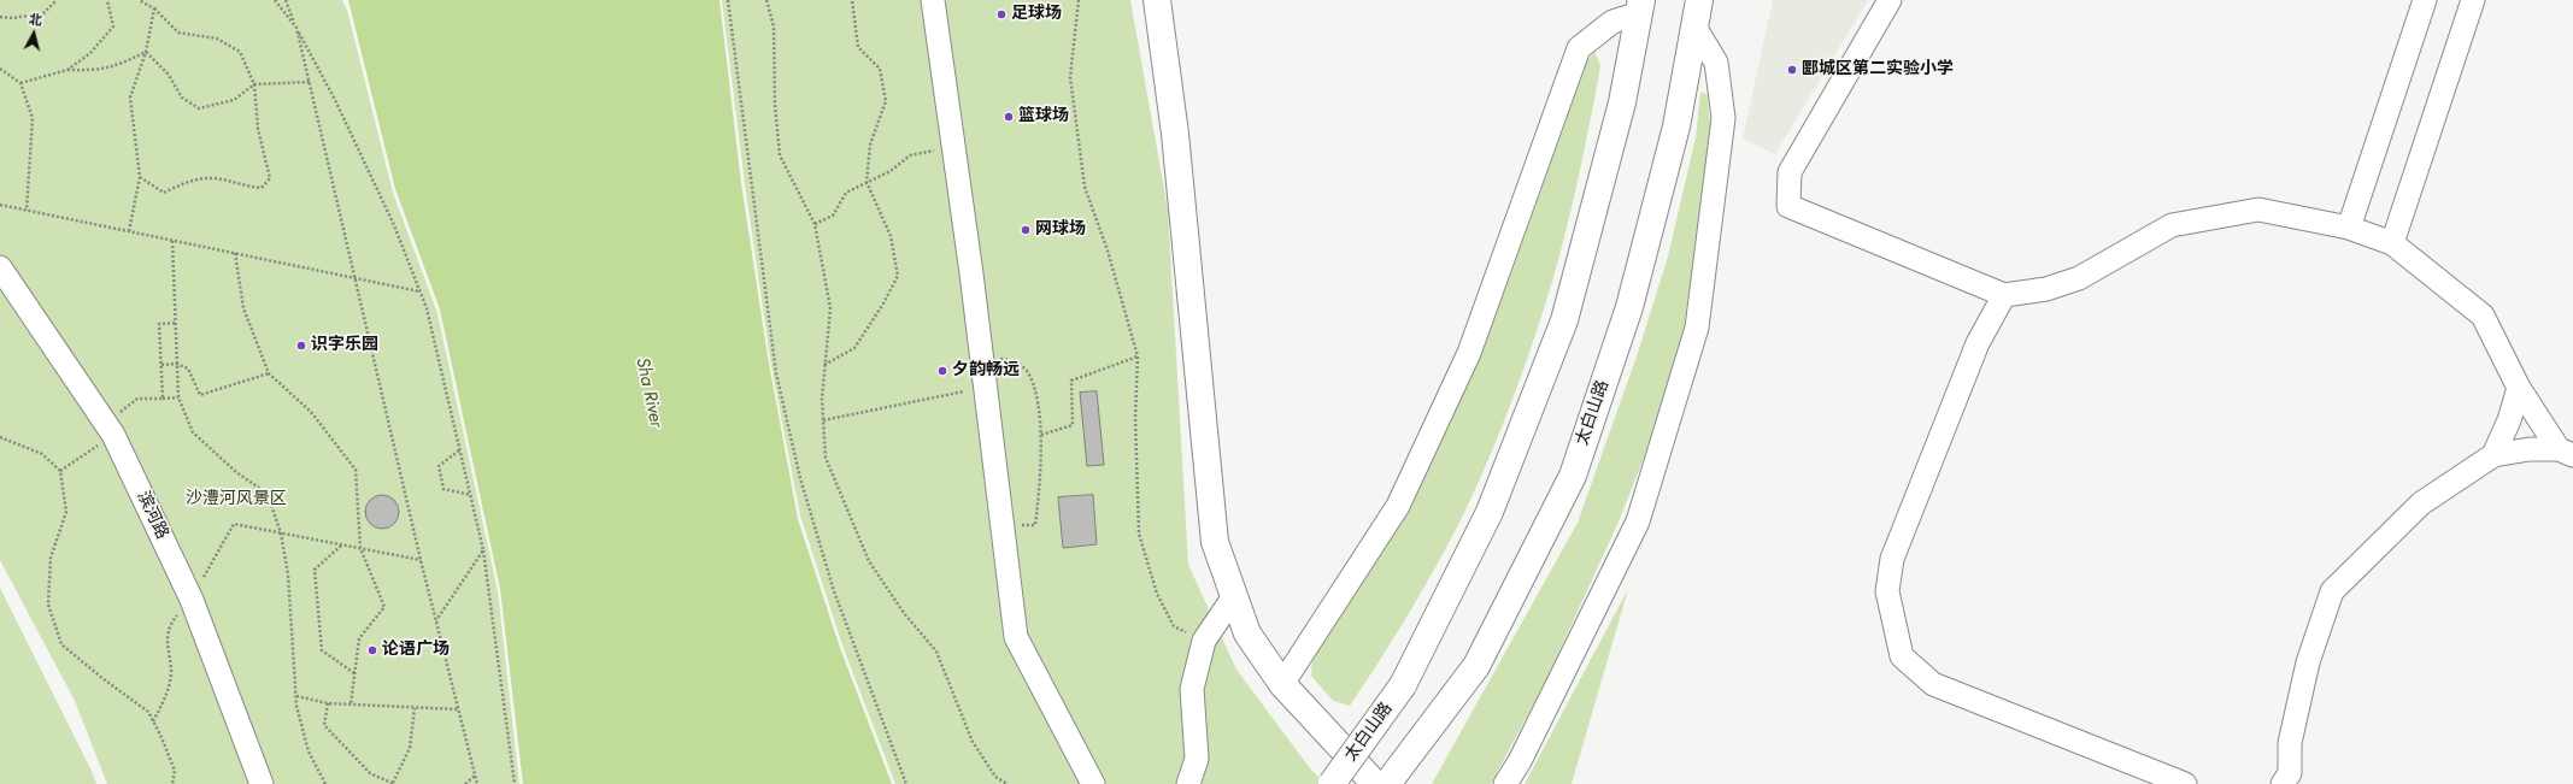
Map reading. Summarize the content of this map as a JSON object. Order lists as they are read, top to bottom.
{
  "streets": {
    "main road": ["太白山路"],
    "street": ["滨河路"]
  },
  "water": ["Sha River"],
  "parks": ["沙澧河风景区"],
  "places": [
    "足球场",
    "郾城区第二实验小学",
    "篮球场",
    "网球场",
    "识字乐园",
    "夕韵畅远",
    "论语广场"
  ],
  "north": "top"
}
